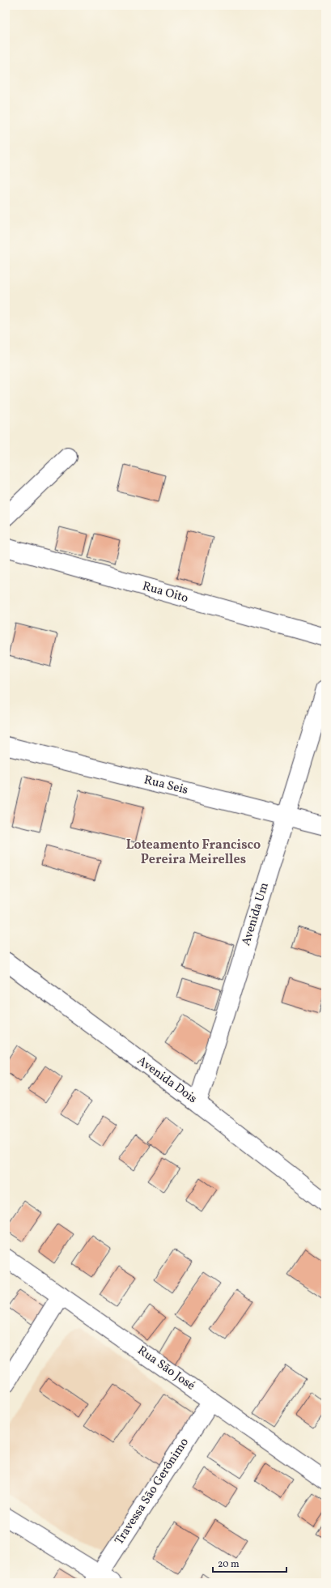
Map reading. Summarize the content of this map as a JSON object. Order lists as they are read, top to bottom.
{
  "streets": {
    "street": [
      "Rua Oito",
      "Rua Seis",
      "Avenida Um",
      "Avenida Dois",
      "Rua São José",
      "Travessa São Gerônimo"
    ]
  },
  "crossings": [
    ["Rua Seis", "Avenida Um"],
    ["Avenida Um", "Avenida Dois"],
    ["Rua São José", "Travessa São Gerônimo"]
  ],
  "districts": ["Loteamento Francisco Pereira Meirelles"],
  "scale_bar": "20 m"
}
